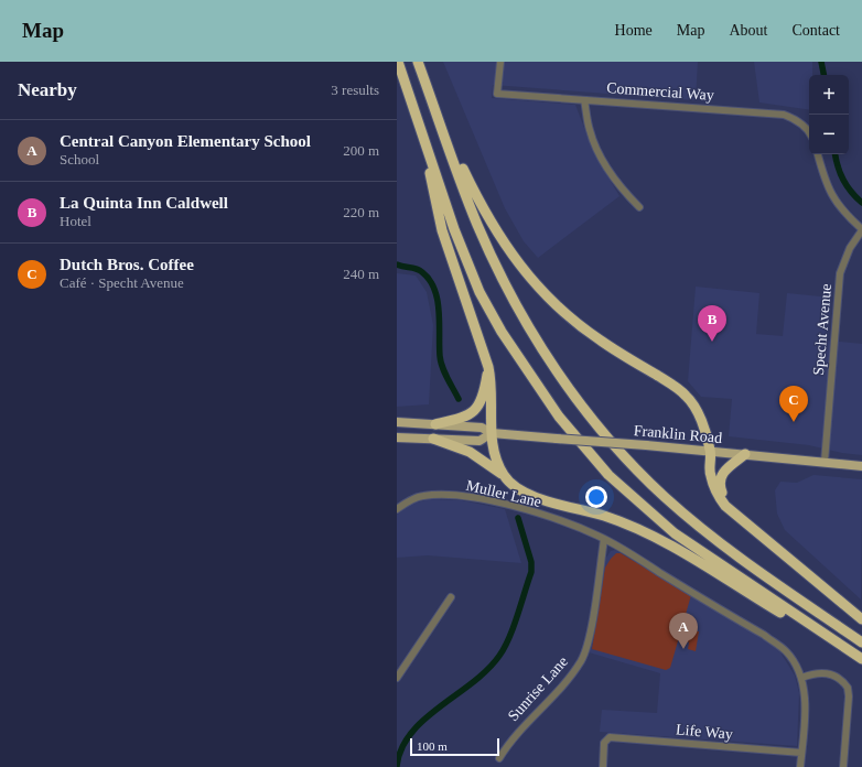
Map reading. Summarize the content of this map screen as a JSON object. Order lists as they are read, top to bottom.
{
  "streets": {
    "main road": ["Franklin Road"],
    "street": [
      "Commercial Way",
      "Specht Avenue",
      "Muller Lane",
      "Sunrise Lane",
      "Life Way"
    ]
  },
  "crossings": [
    ["Specht Avenue", "Franklin Road"],
    ["Muller Lane", "Sunrise Lane"]
  ],
  "scale_bar": "100 m",
  "page": {
    "header": "Map",
    "nav": [
      "Home",
      "Map",
      "About",
      "Contact"
    ],
    "heading": ["Nearby", "3 results"],
    "map_buttons": ["+", "−"],
    "list": [
      {
        "mark": "A",
        "name": "Central Canyon Elementary School",
        "note": "School",
        "value": "200 m"
      },
      {
        "mark": "B",
        "name": "La Quinta Inn Caldwell",
        "note": "Hotel",
        "value": "220 m"
      },
      {
        "mark": "C",
        "name": "Dutch Bros. Coffee",
        "note": "Café · Specht Avenue",
        "value": "240 m"
      }
    ],
    "pins": ["B", "C", "A"],
    "scale": "100 m"
  }
}
